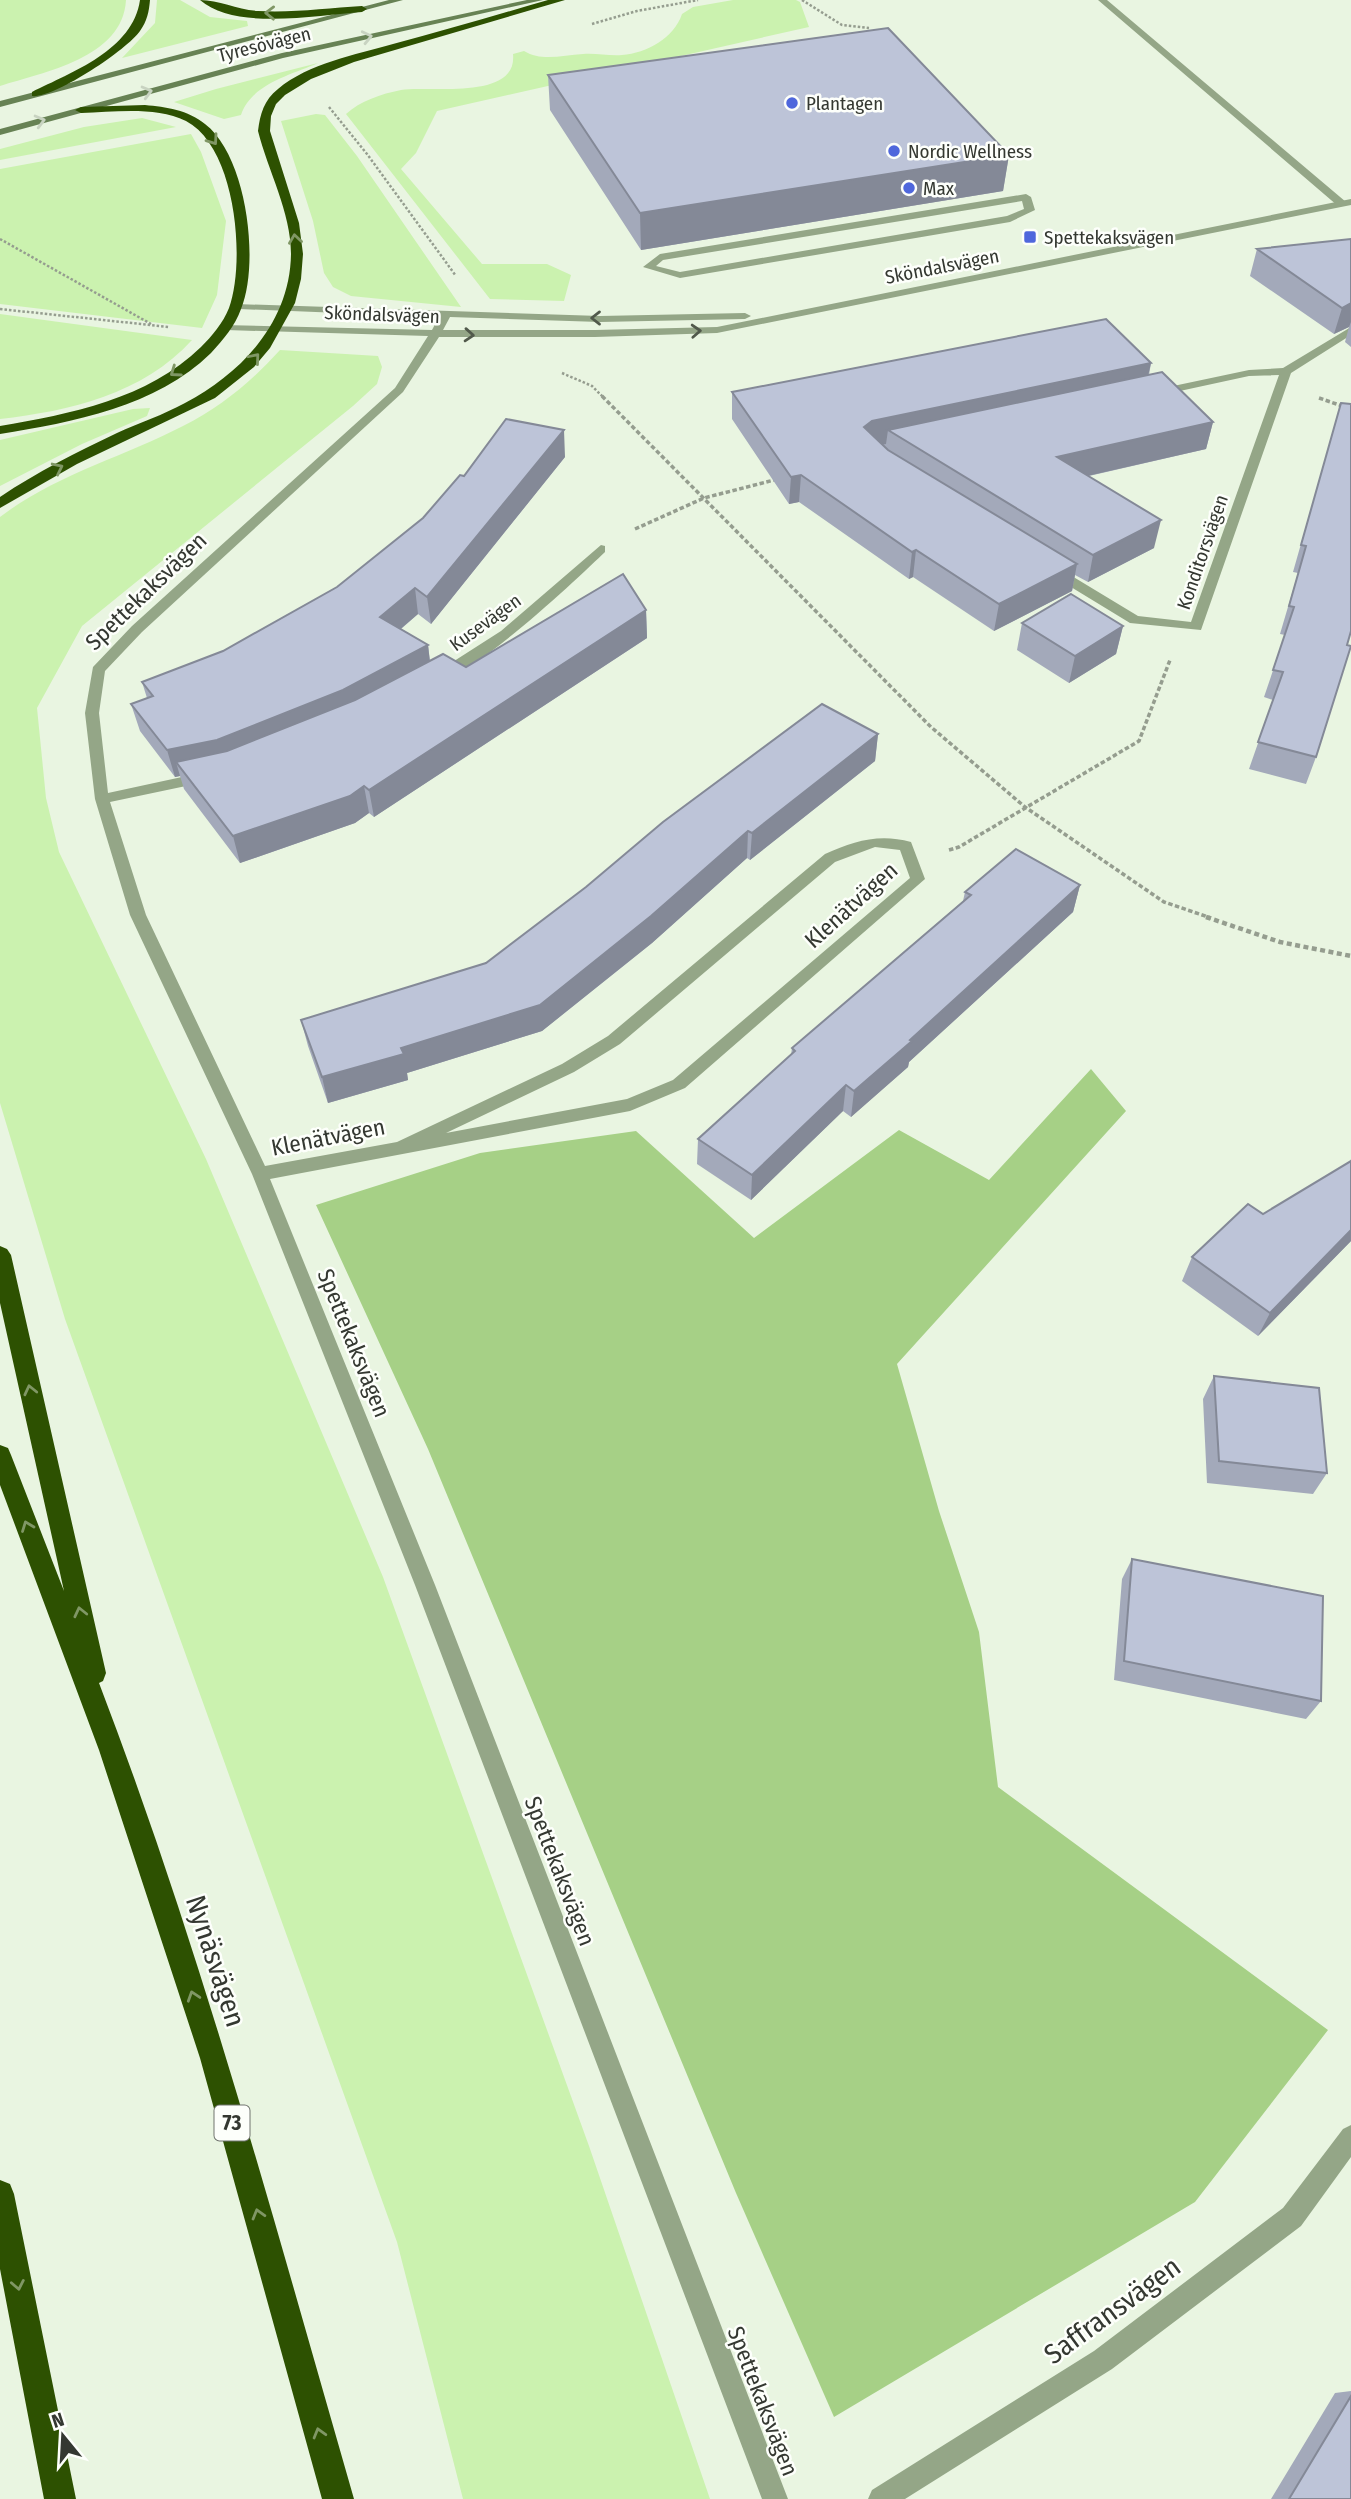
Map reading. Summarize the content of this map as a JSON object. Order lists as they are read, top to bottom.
{
  "streets": {
    "highway": ["Nynäsvägen", "73"],
    "main road": ["Tyresövägen"],
    "street": [
      "Sköndalsvägen",
      "Konditorsvägen",
      "Spettekaksvägen",
      "Kusevägen",
      "Klenätvägen",
      "Saffransvägen"
    ]
  },
  "crossings": [
    ["Sköndalsvägen", "Spettekaksvägen"],
    ["Spettekaksvägen", "Klenätvägen"]
  ],
  "one_way": ["Nynäsvägen"],
  "places": {
    "other": ["Plantagen", "Nordic Wellness", "Max"],
    "transit": ["Spettekaksvägen"]
  },
  "north": "top"
}
